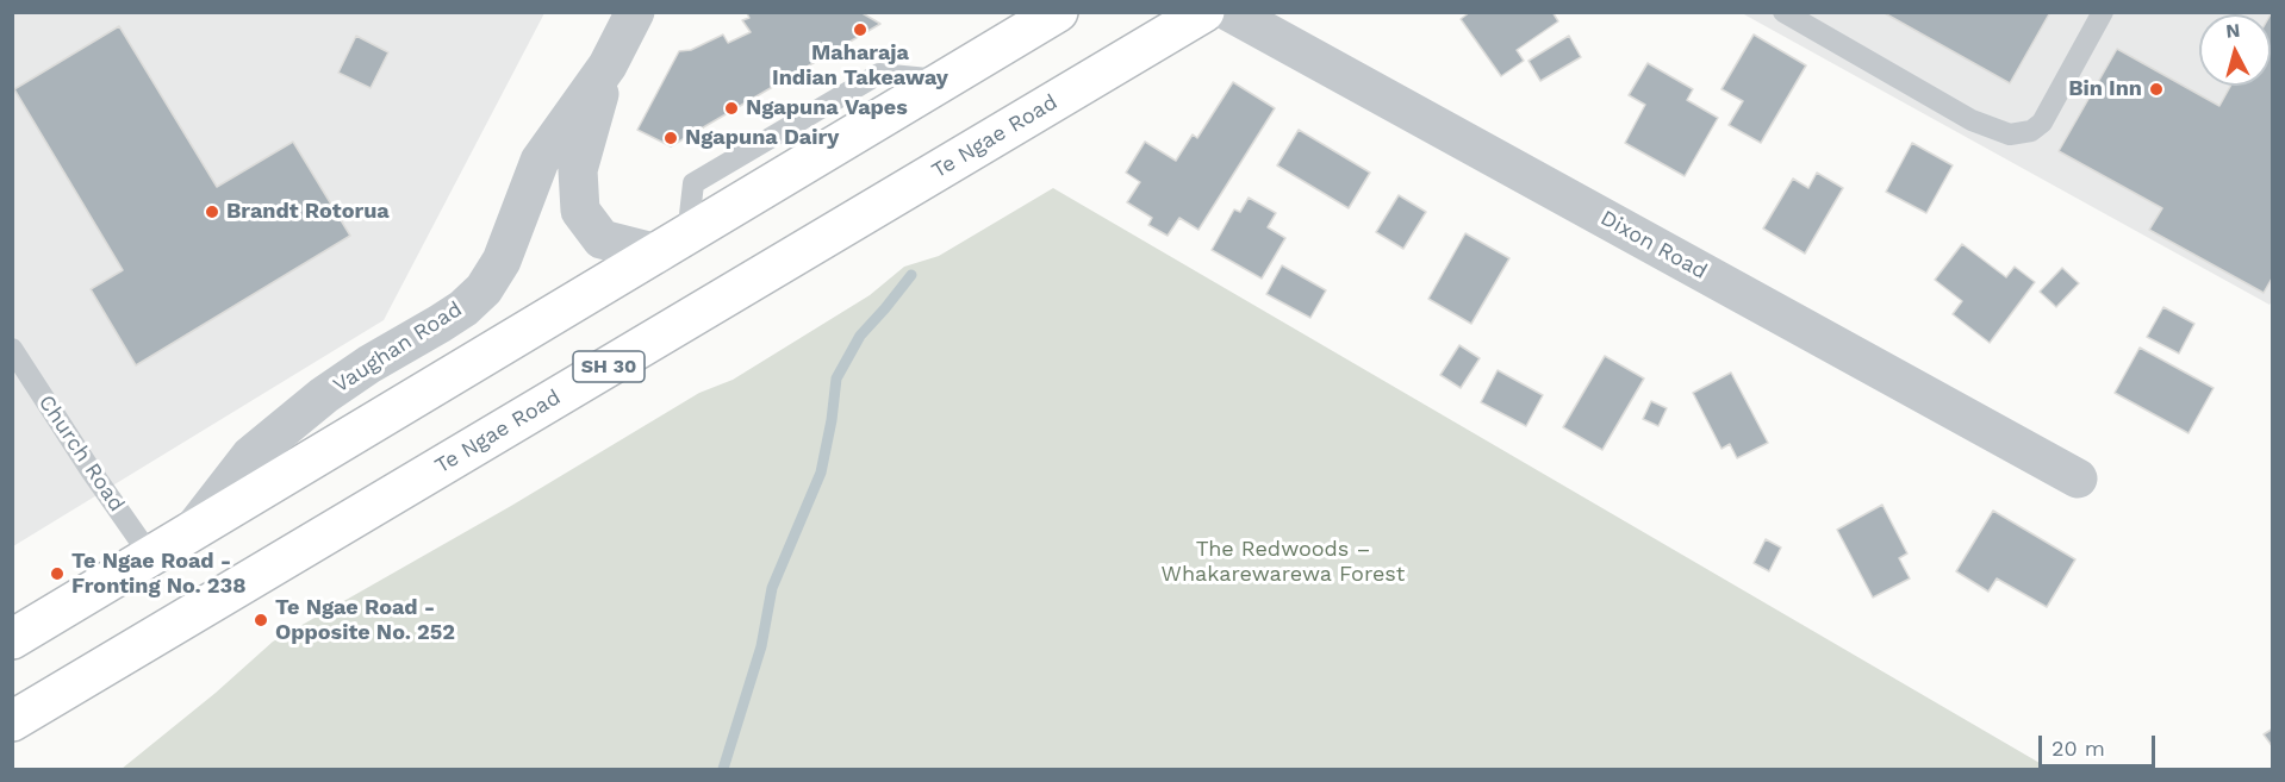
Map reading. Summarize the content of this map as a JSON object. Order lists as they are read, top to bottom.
{
  "streets": {
    "highway": ["Te Ngae Road", "SH 30"],
    "street": ["Dixon Road", "Vaughan Road"],
    "lane": ["Church Road"]
  },
  "parks": ["The Redwoods – Whakarewarewa Forest"],
  "places": [
    "Maharaja Indian Takeaway",
    "Bin Inn",
    "Ngapuna Vapes",
    "Ngapuna Dairy",
    "Brandt Rotorua",
    "Te Ngae Road - Fronting No. 238",
    "Te Ngae Road - Opposite No. 252"
  ],
  "scale_bar": "20 m",
  "north": "top"
}
